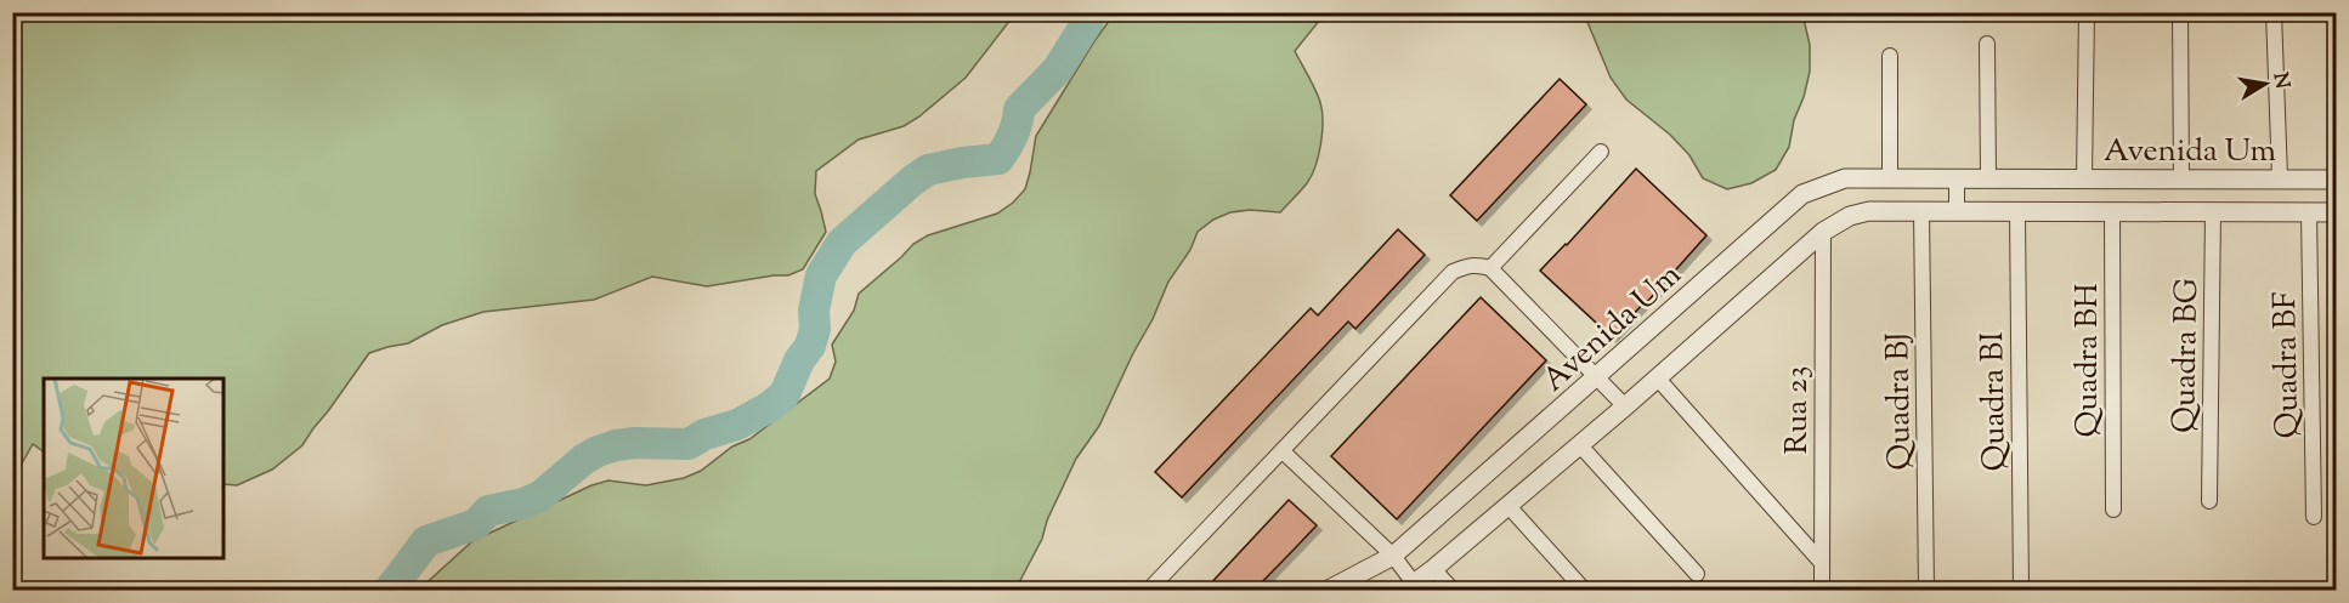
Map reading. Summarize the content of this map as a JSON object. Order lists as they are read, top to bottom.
{
  "streets": {
    "street": [
      "Avenida Um",
      "Quadra BG",
      "Quadra BH",
      "Quadra BF",
      "Quadra BJ",
      "Quadra BI",
      "Rua 23"
    ]
  },
  "crossings": [
    ["Avenida Um", "Quadra BG"],
    ["Avenida Um", "Quadra BH"],
    ["Avenida Um", "Quadra BF"],
    ["Avenida Um", "Quadra BJ"],
    ["Avenida Um", "Quadra BI"],
    ["Avenida Um", "Rua 23"]
  ],
  "north": "right"
}
